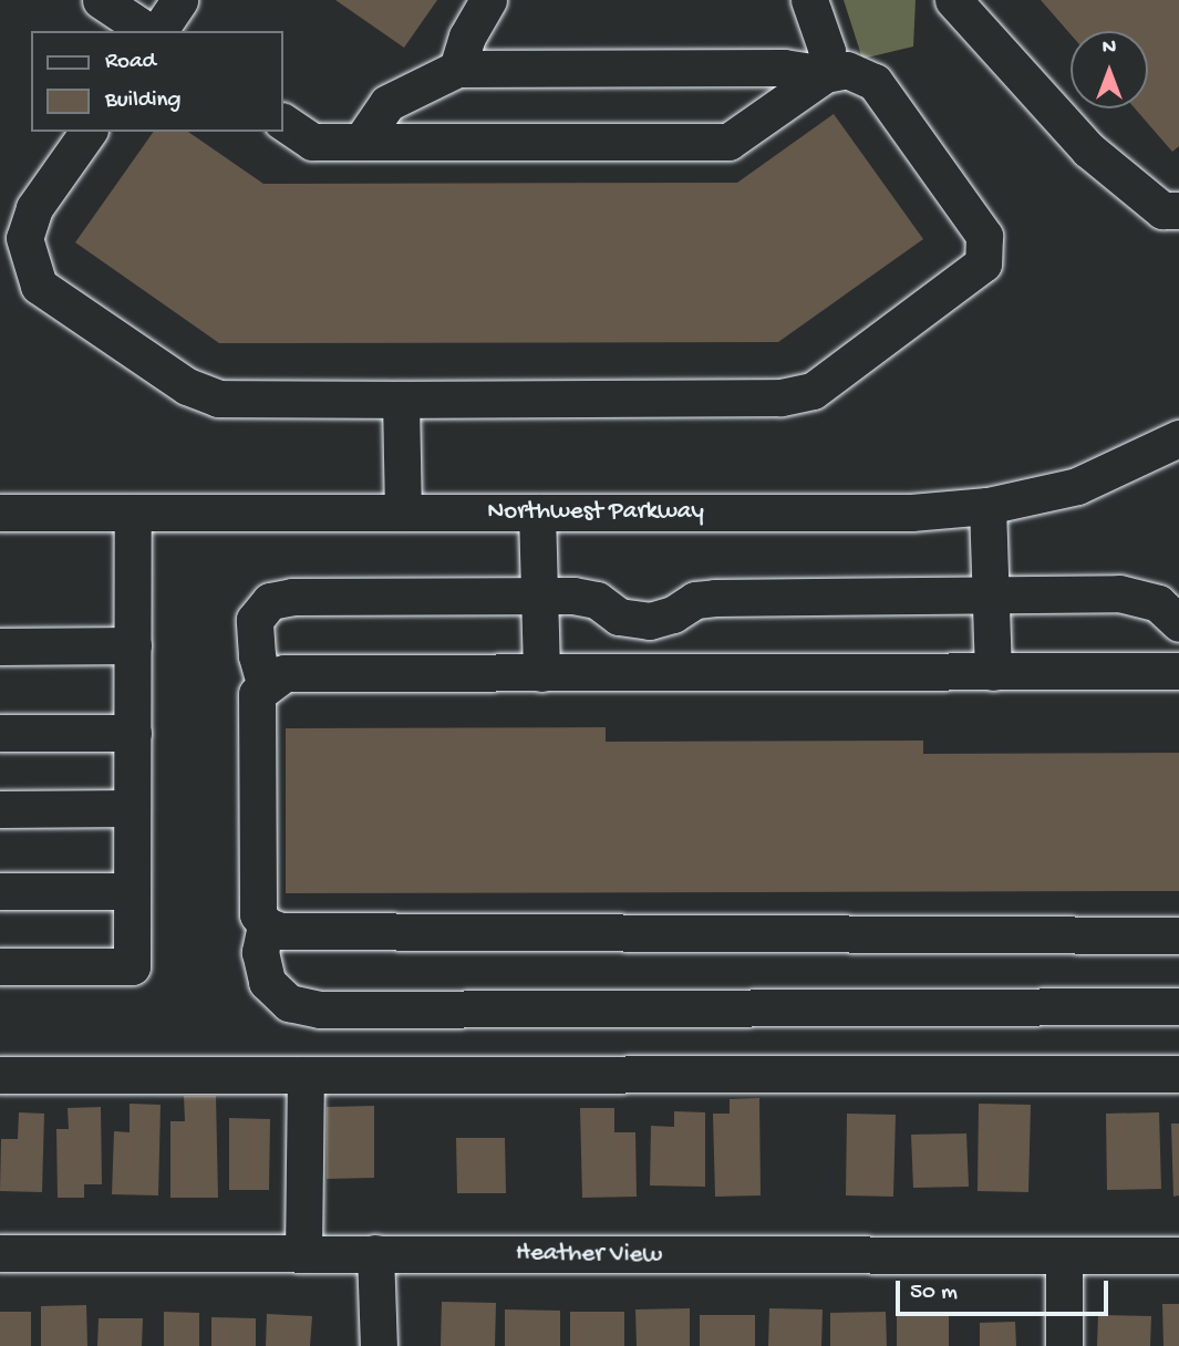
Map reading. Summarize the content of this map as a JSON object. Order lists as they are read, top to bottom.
{
  "streets": {
    "street": ["Northwest Parkway", "Heather View"]
  },
  "legend": ["Road", "Building"],
  "scale_bar": "50 m",
  "north": "top"
}
